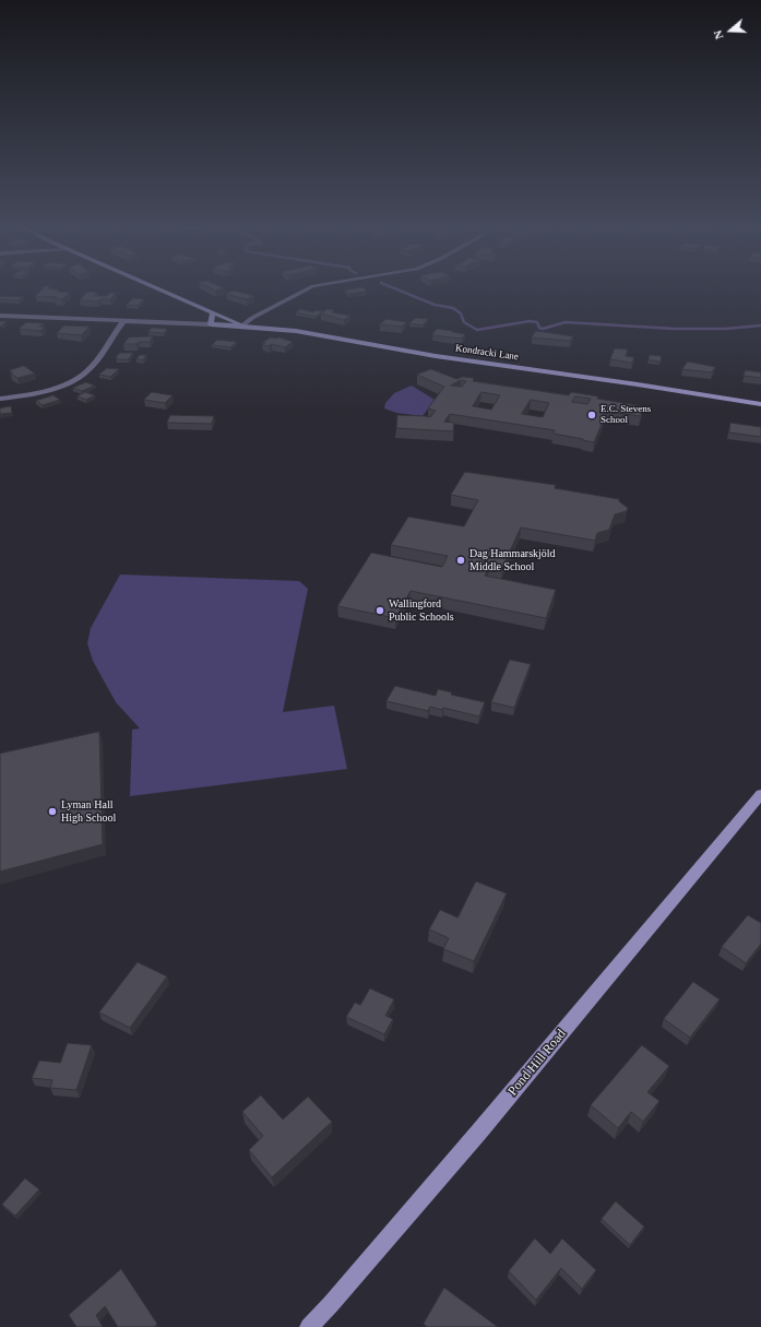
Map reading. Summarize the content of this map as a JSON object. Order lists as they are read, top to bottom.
{
  "streets": {
    "main road": ["Kondracki Lane", "Pond Hill Road"]
  },
  "places": [
    "E.C. Stevens School",
    "Dag Hammarskjöld Middle School",
    "Wallingford Public Schools",
    "Lyman Hall High School"
  ],
  "north": "left"
}
